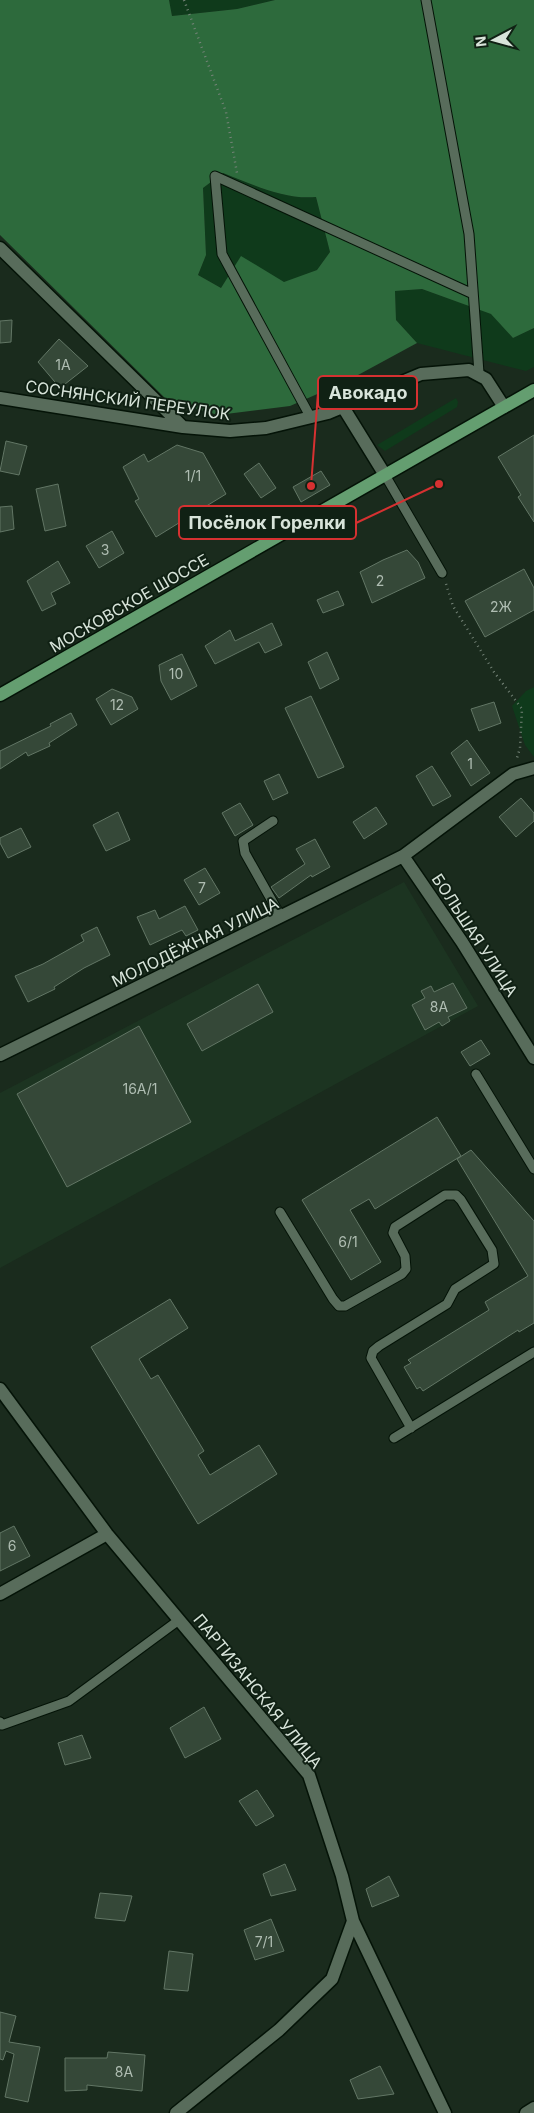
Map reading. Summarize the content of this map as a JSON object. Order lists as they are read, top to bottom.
{
  "streets": {
    "main road": ["МОСКОВСКОЕ ШОССЕ"],
    "street": [
      "СОСНЯНСКИЙ ПЕРЕУЛОК",
      "БОЛЬШАЯ УЛИЦА",
      "МОЛОДЁЖНАЯ УЛИЦА",
      "ПАРТИЗАНСКАЯ УЛИЦА"
    ]
  },
  "crossings": [
    ["БОЛЬШАЯ УЛИЦА", "МОЛОДЁЖНАЯ УЛИЦА"]
  ],
  "places": ["Посёлок Горелки", "Авокадо"],
  "house_numbers": [
    "1А",
    "1/1",
    "3",
    "2",
    "2Ж",
    "10",
    "12",
    "1",
    "7",
    "8А",
    "16A/1",
    "6/1",
    "6",
    "7/1",
    "8А"
  ],
  "north": "left"
}
